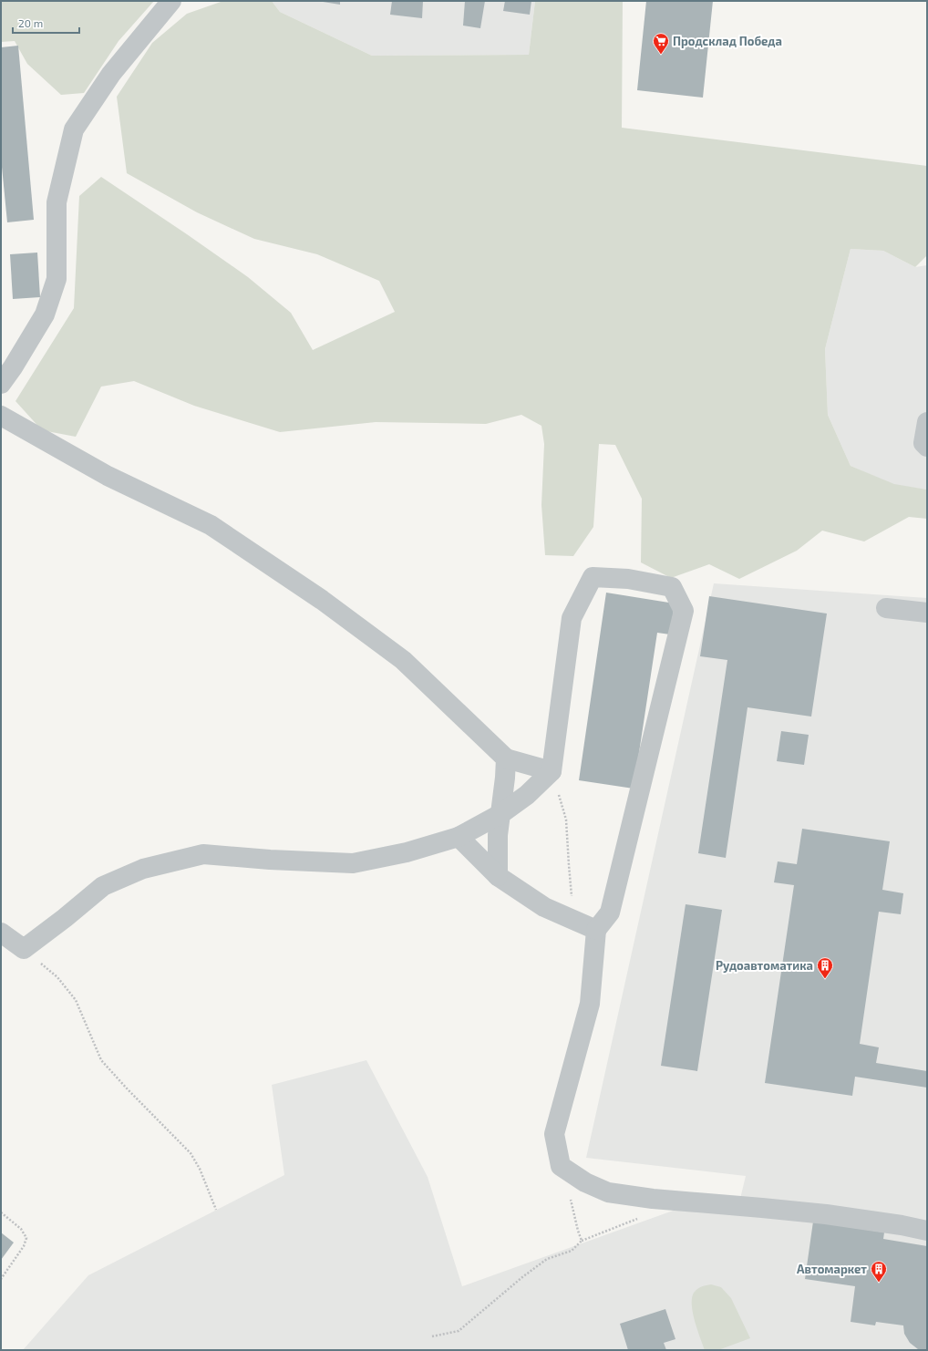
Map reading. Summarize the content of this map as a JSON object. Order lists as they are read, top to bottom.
{
  "places": {
    "supermarket": ["Продсклад Победа"],
    "building": ["Рудоавтоматика", "Автомаркет"]
  },
  "scale_bar": "20 m"
}
